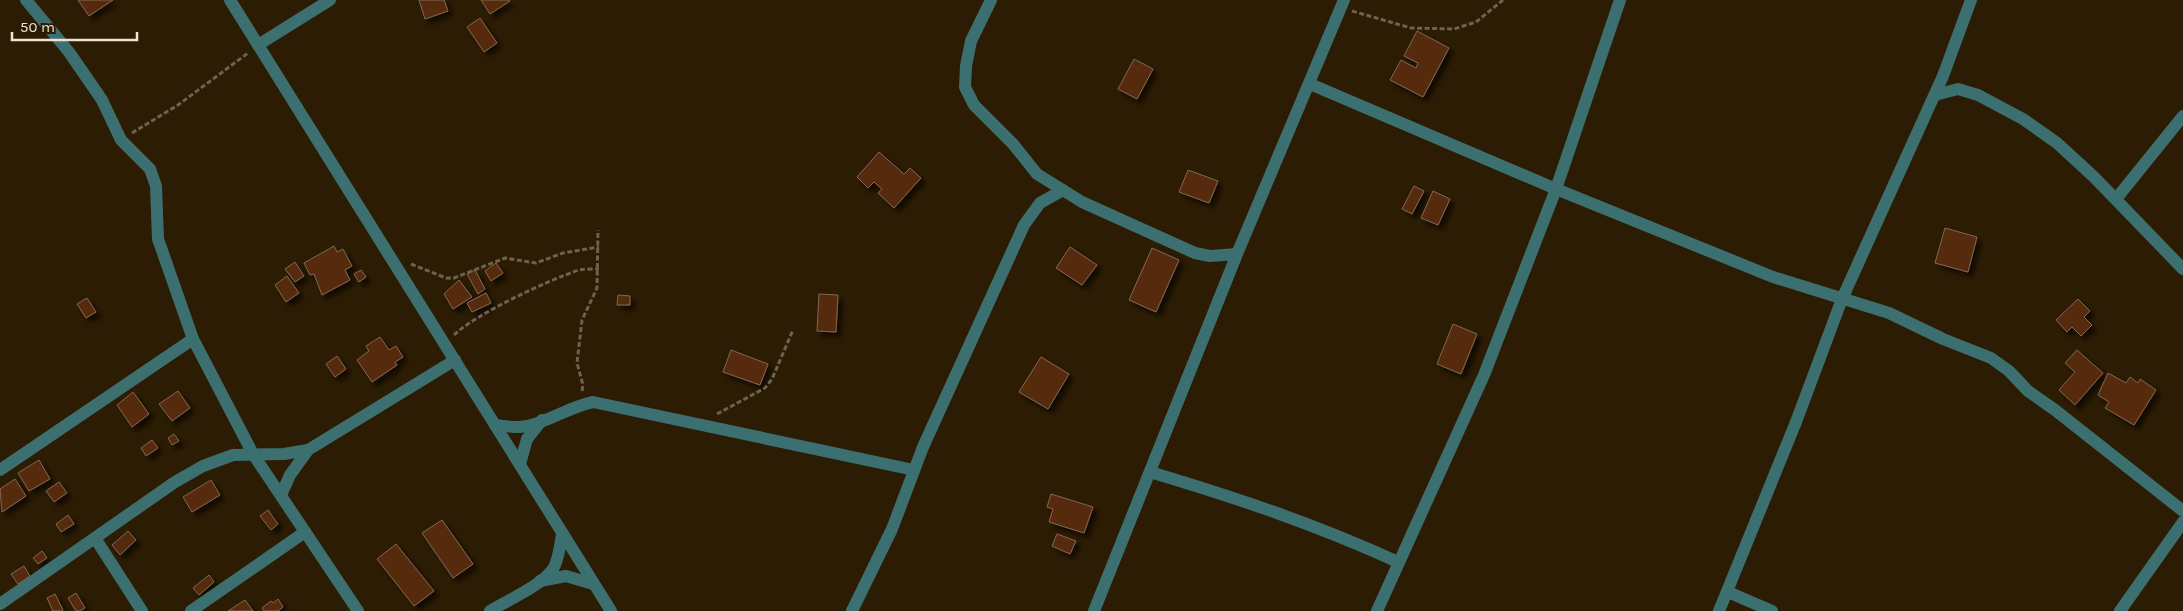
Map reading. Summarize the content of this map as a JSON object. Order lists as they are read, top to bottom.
{
  "scale_bar": "50 m"
}
